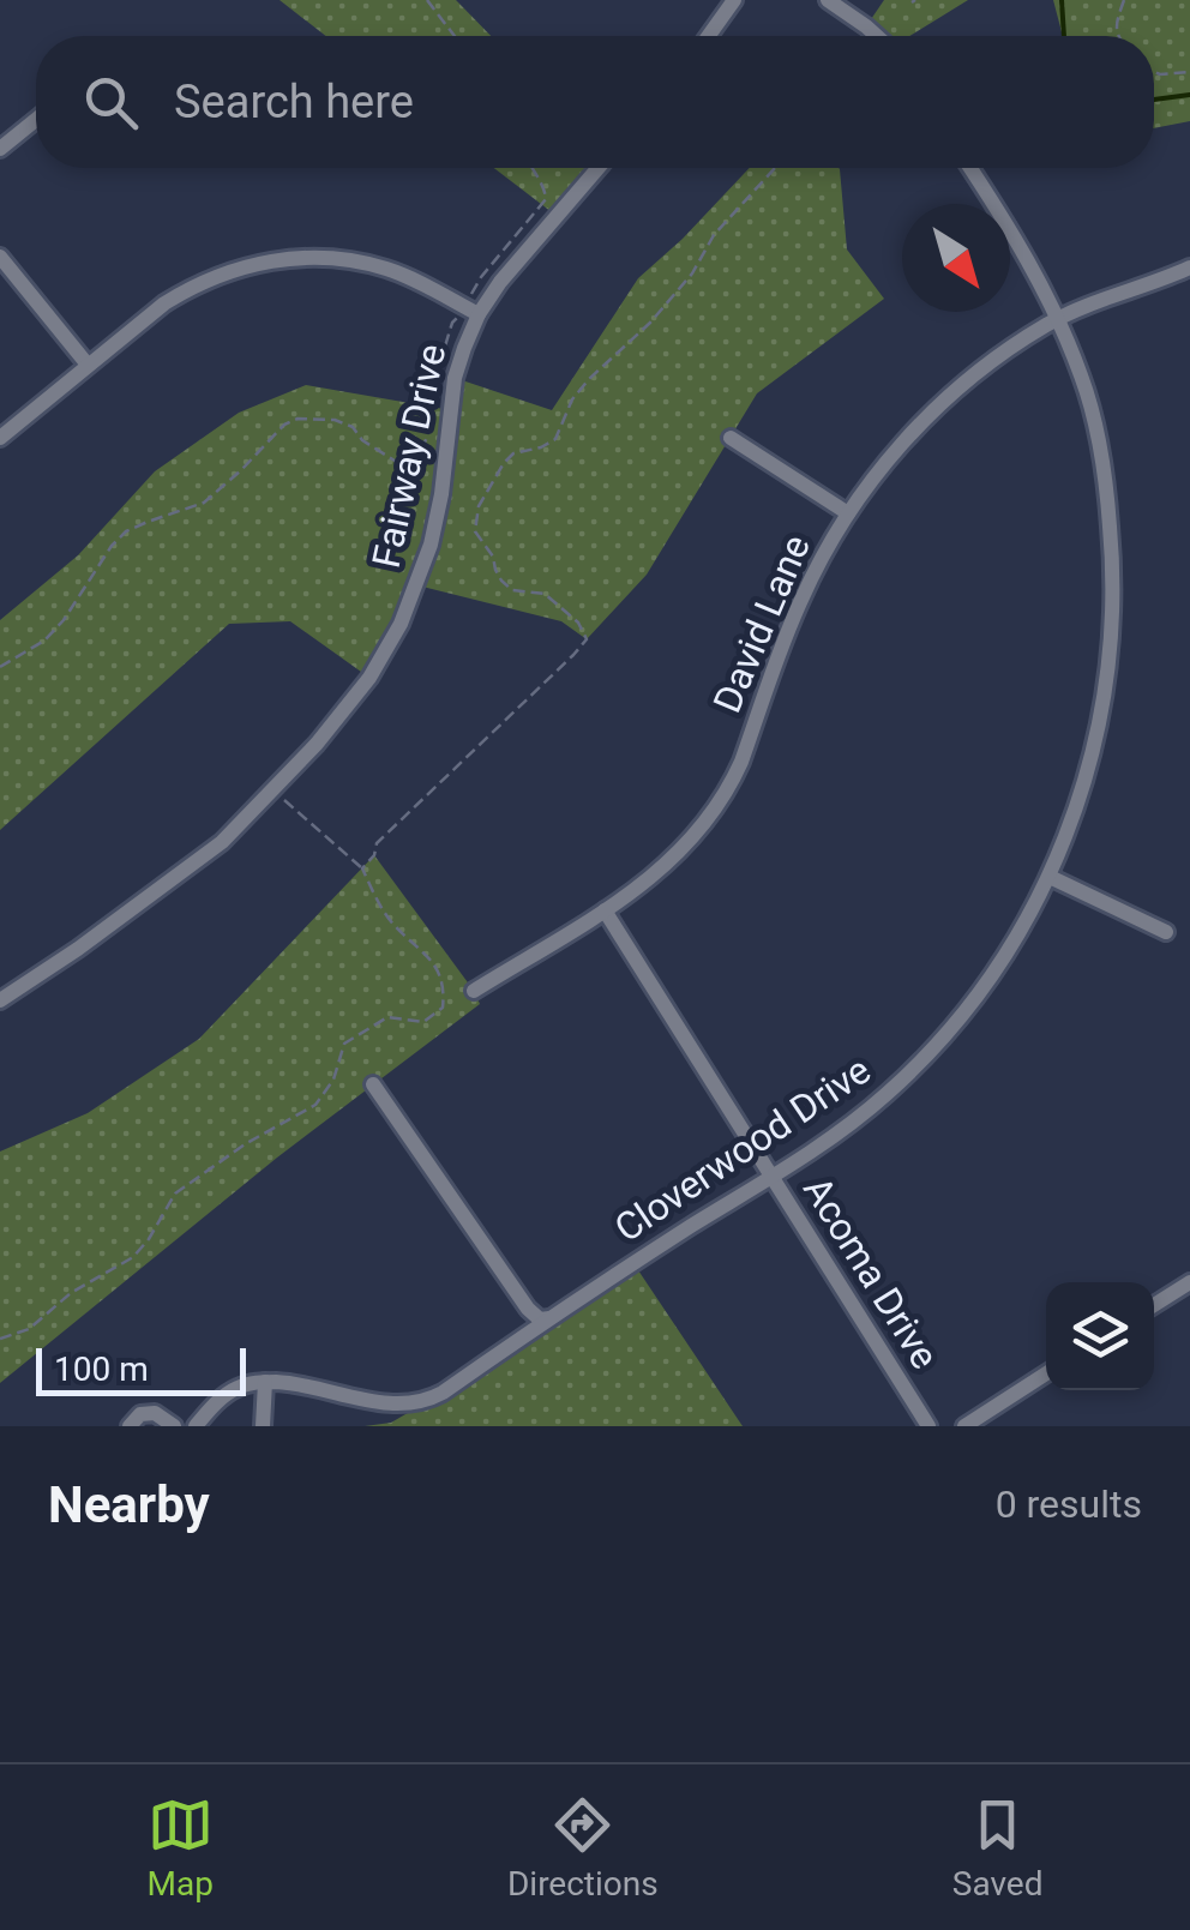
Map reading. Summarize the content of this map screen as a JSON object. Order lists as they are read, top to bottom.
{
  "streets": {
    "street": [
      "Fairway Drive",
      "David Lane",
      "Cloverwood Drive",
      "Acoma Drive"
    ]
  },
  "crossings": [
    ["David Lane", "Cloverwood Drive"],
    ["David Lane", "Acoma Drive"],
    ["Cloverwood Drive", "Acoma Drive"]
  ],
  "scale_bar": "100 m",
  "north": "bottom right",
  "page": {
    "search": "Search here",
    "scale": "100 m",
    "heading": ["Nearby", "0 results"],
    "nav": ["Map", "Directions", "Saved"]
  }
}
